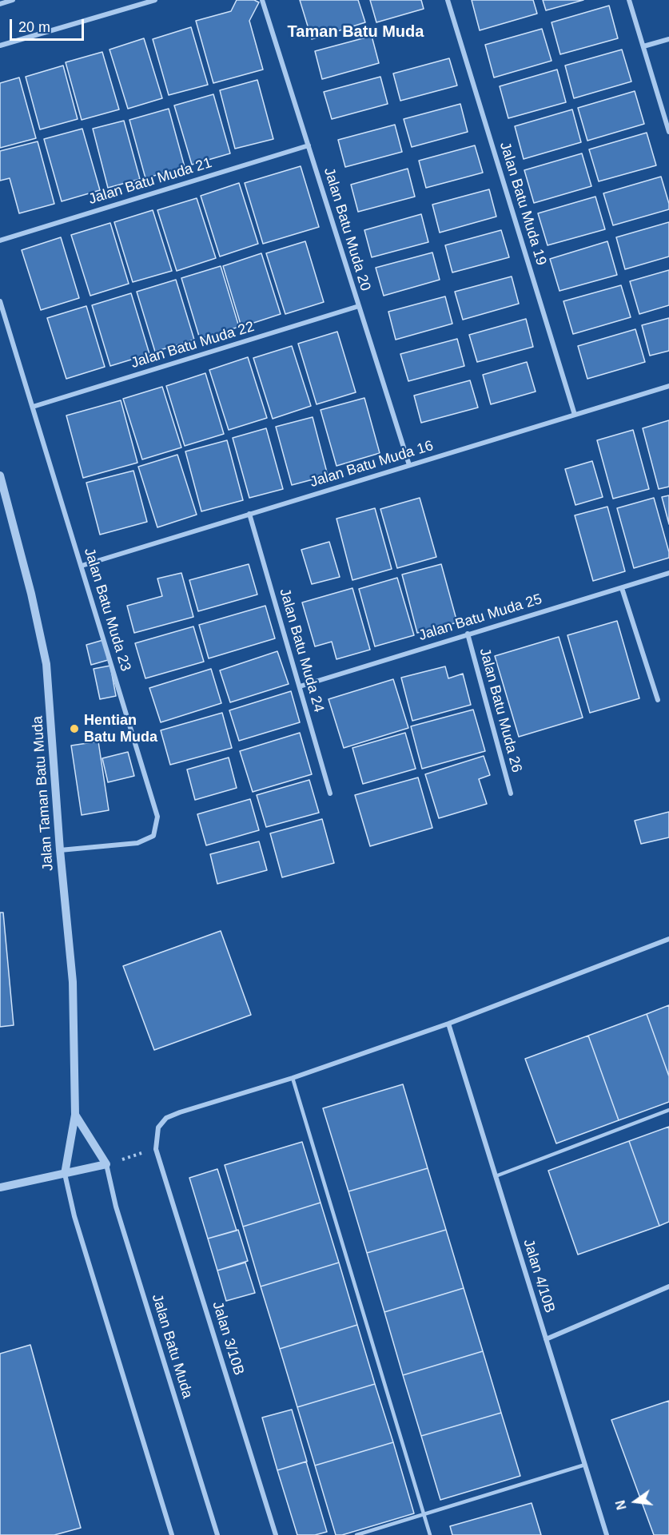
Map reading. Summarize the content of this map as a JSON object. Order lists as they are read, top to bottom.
{
  "streets": {
    "street": [
      "Jalan Batu Muda 21",
      "Jalan Batu Muda 19",
      "Jalan Batu Muda 20",
      "Jalan Batu Muda 22",
      "Jalan Batu Muda 16",
      "Jalan Batu Muda 23",
      "Jalan Batu Muda 25",
      "Jalan Batu Muda 24",
      "Jalan Batu Muda 26",
      "Jalan Taman Batu Muda",
      "Jalan 4/10B",
      "Jalan 3/10B",
      "Jalan Batu Muda"
    ]
  },
  "crossings": [
    ["Jalan Batu Muda 21", "Jalan Batu Muda 20"],
    ["Jalan Batu Muda 19", "Jalan Batu Muda 16"],
    ["Jalan Batu Muda 20", "Jalan Batu Muda 22"],
    ["Jalan Batu Muda 20", "Jalan Batu Muda 16"],
    ["Jalan Batu Muda 22", "Jalan Batu Muda 23"],
    ["Jalan Batu Muda 16", "Jalan Batu Muda 23"],
    ["Jalan Batu Muda 16", "Jalan Batu Muda 24"],
    ["Jalan Batu Muda 23", "Jalan Taman Batu Muda"],
    ["Jalan Batu Muda 25", "Jalan Batu Muda 24"],
    ["Jalan Batu Muda 25", "Jalan Batu Muda 26"]
  ],
  "districts": ["Taman Batu Muda"],
  "places": ["Hentian Batu Muda"],
  "scale_bar": "20 m",
  "north": "left"
}
